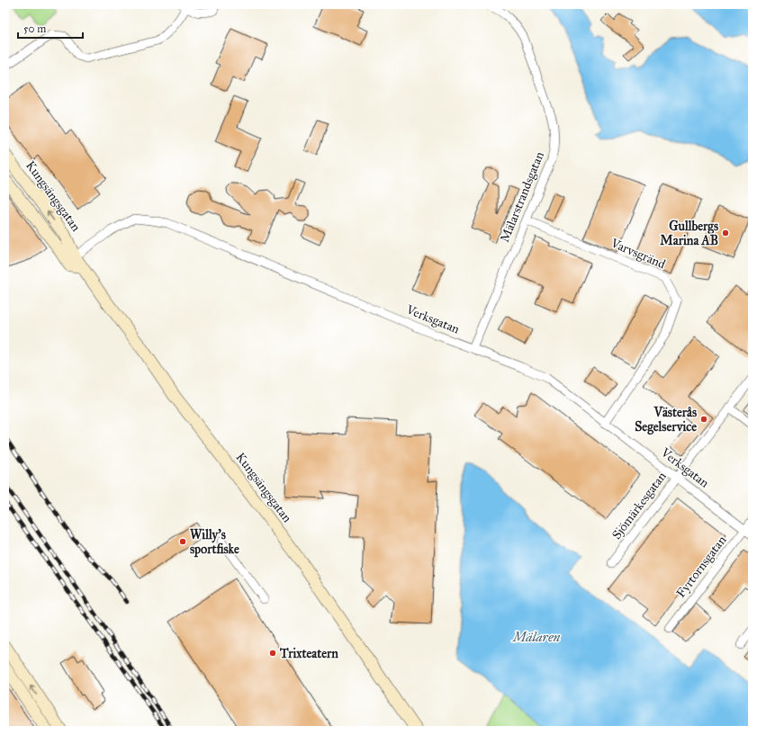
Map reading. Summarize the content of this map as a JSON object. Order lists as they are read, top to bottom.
{
  "streets": {
    "main road": ["Kungsängsgatan"],
    "street": [
      "Mälarstrandsgatan",
      "Varvsgränd",
      "Verksgatan",
      "Sjömärkesgatan",
      "Fyrtornsgatan"
    ]
  },
  "crossings": [
    ["Kungsängsgatan", "Verksgatan"],
    ["Mälarstrandsgatan", "Varvsgränd"],
    ["Mälarstrandsgatan", "Verksgatan"],
    ["Varvsgränd", "Verksgatan"],
    ["Verksgatan", "Sjömärkesgatan"],
    ["Verksgatan", "Fyrtornsgatan"]
  ],
  "water": ["Mälaren"],
  "places": [
    "Gullbergs Marina AB",
    "Västerås Segelservice",
    "Willy's sportfiske",
    "Trixteatern"
  ],
  "scale_bar": "50 m"
}
